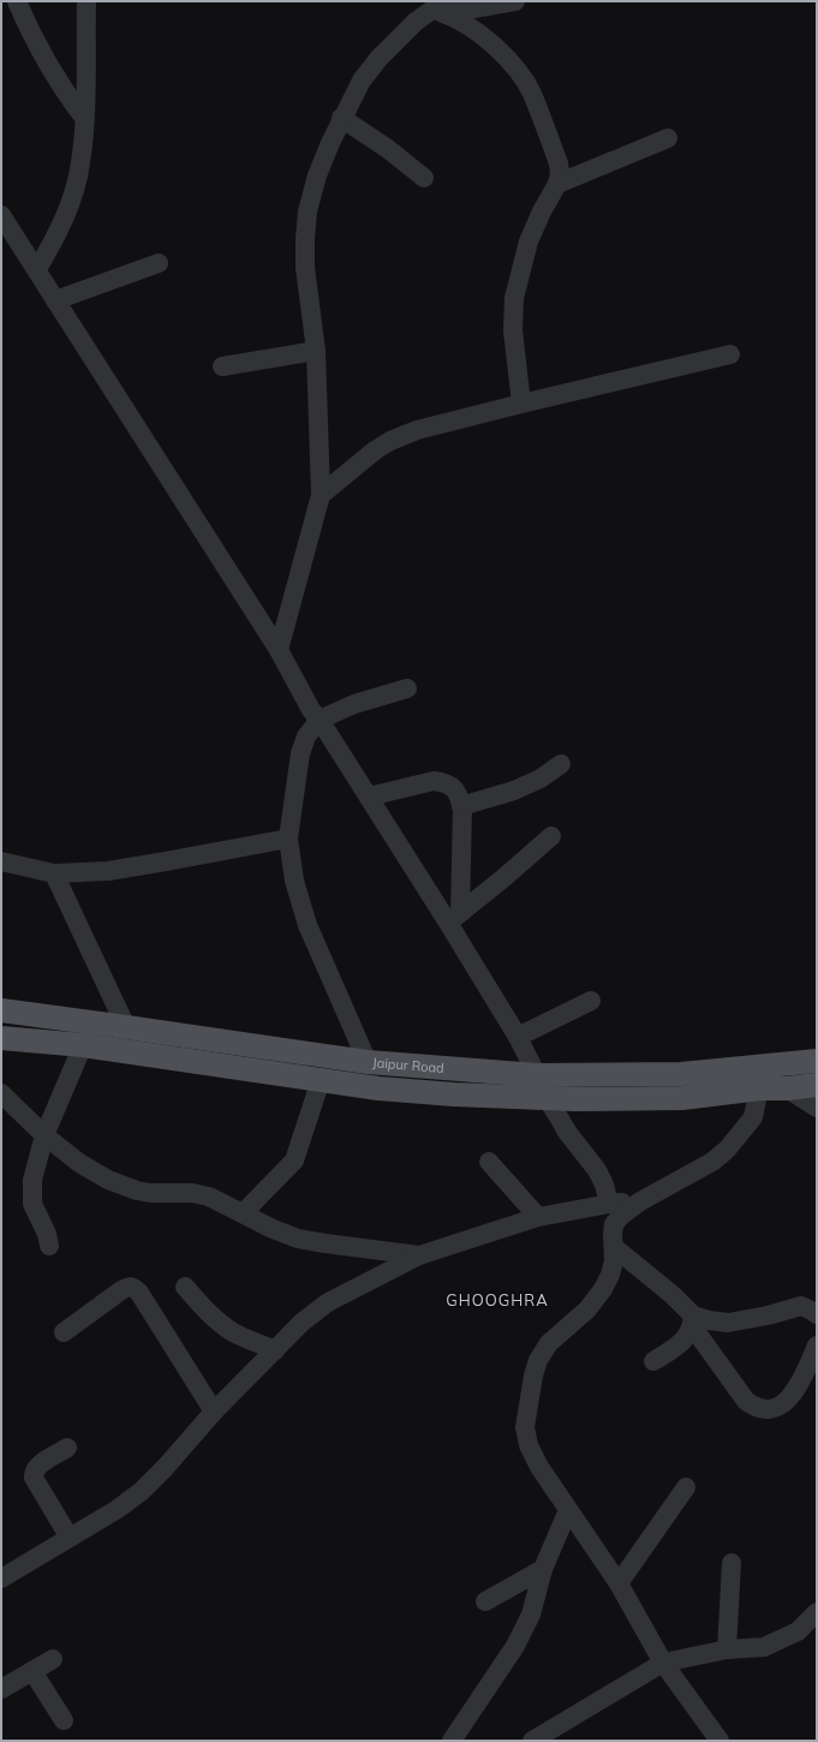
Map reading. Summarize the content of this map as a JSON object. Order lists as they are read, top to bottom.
{
  "streets": {
    "main road": ["Jaipur Road"]
  },
  "districts": ["GHOOGHRA"]
}
